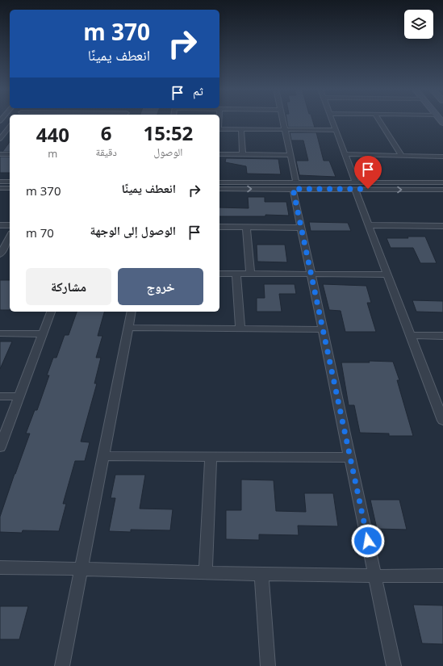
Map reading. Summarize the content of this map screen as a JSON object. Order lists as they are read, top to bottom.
{
  "page": {
    "turn": ["370 m", "انعطف يمينًا"],
    "then": "ثم",
    "eta": [
      "15:52",
      "الوصول",
      "6",
      "دقيقة",
      "440",
      "m"
    ],
    "list": [
      {
        "name": "انعطف يمينًا",
        "value": "370 m"
      },
      {
        "name": "الوصول إلى الوجهة",
        "value": "70 m"
      }
    ],
    "buttons": ["خروج", "مشاركة"]
  }
}
